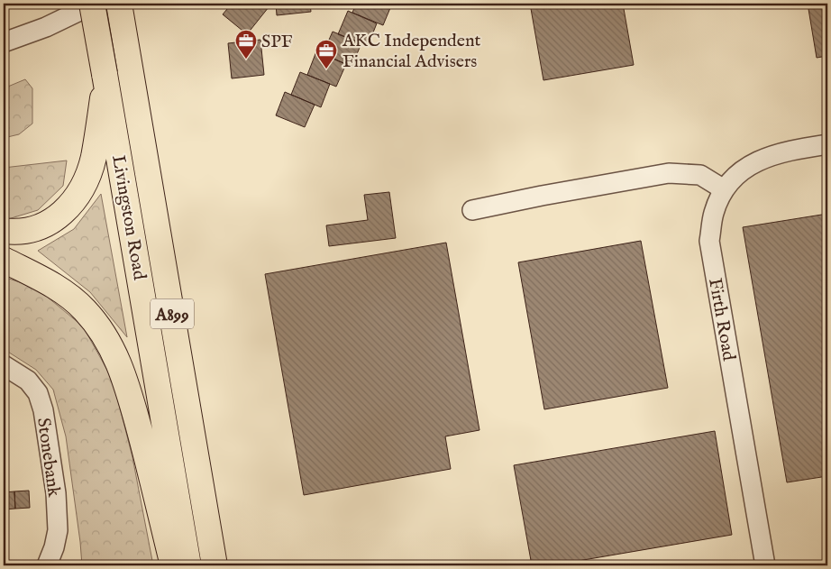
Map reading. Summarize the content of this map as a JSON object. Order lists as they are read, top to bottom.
{
  "streets": {
    "main road": ["Livingston Road", "A899"],
    "street": ["Firth Road", "Stonebank"]
  },
  "places": {
    "office": ["SPF", "AKC Independent Financial Advisers"]
  }
}
